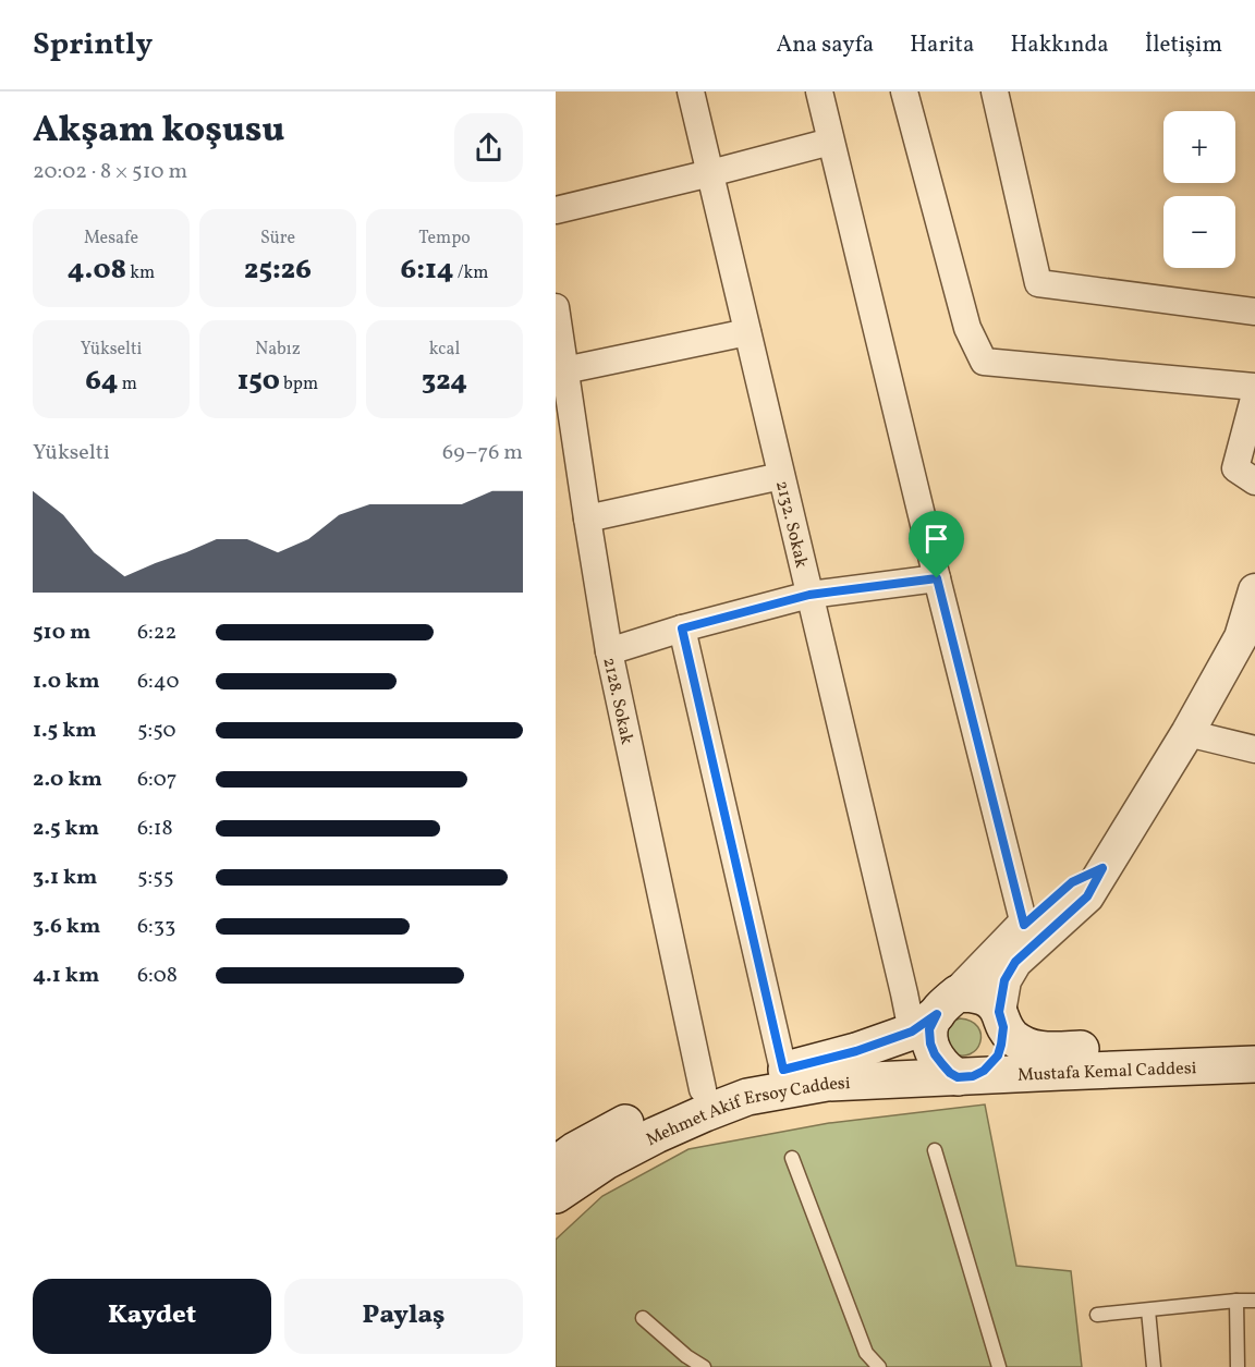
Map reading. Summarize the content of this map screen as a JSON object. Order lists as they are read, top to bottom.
{
  "streets": {
    "main road": ["Mustafa Kemal Caddesi", "Mehmet Akif Ersoy Caddesi"],
    "street": ["2132. Sokak", "2128. Sokak"]
  },
  "crossings": [
    ["2132. Sokak", "Mustafa Kemal Caddesi"],
    ["2132. Sokak", "Mehmet Akif Ersoy Caddesi"],
    ["2128. Sokak", "Mehmet Akif Ersoy Caddesi"],
    ["Mustafa Kemal Caddesi", "Mehmet Akif Ersoy Caddesi"]
  ],
  "page": {
    "header": "Sprintly",
    "nav": [
      "Ana sayfa",
      "Harita",
      "Hakkında",
      "İletişim"
    ],
    "heading": ["Akşam koşusu", "20:02 · 8 × 510 m"],
    "map_buttons": ["+", "−"],
    "stats": [
      ["Mesafe", "4.08 km"],
      ["Süre", "25:26"],
      ["Tempo", "6:14 /km"],
      ["Yükselti", "64 m"],
      ["Nabız", "150 bpm"],
      ["kcal", "324"]
    ],
    "chart": ["Yükselti", "69–76 m"],
    "list": [
      {
        "name": "510 m",
        "note": "6:22"
      },
      {
        "name": "1.0 km",
        "note": "6:40"
      },
      {
        "name": "1.5 km",
        "note": "5:50"
      },
      {
        "name": "2.0 km",
        "note": "6:07"
      },
      {
        "name": "2.5 km",
        "note": "6:18"
      },
      {
        "name": "3.1 km",
        "note": "5:55"
      },
      {
        "name": "3.6 km",
        "note": "6:33"
      },
      {
        "name": "4.1 km",
        "note": "6:08"
      }
    ],
    "buttons": ["Kaydet", "Paylaş"]
  }
}
